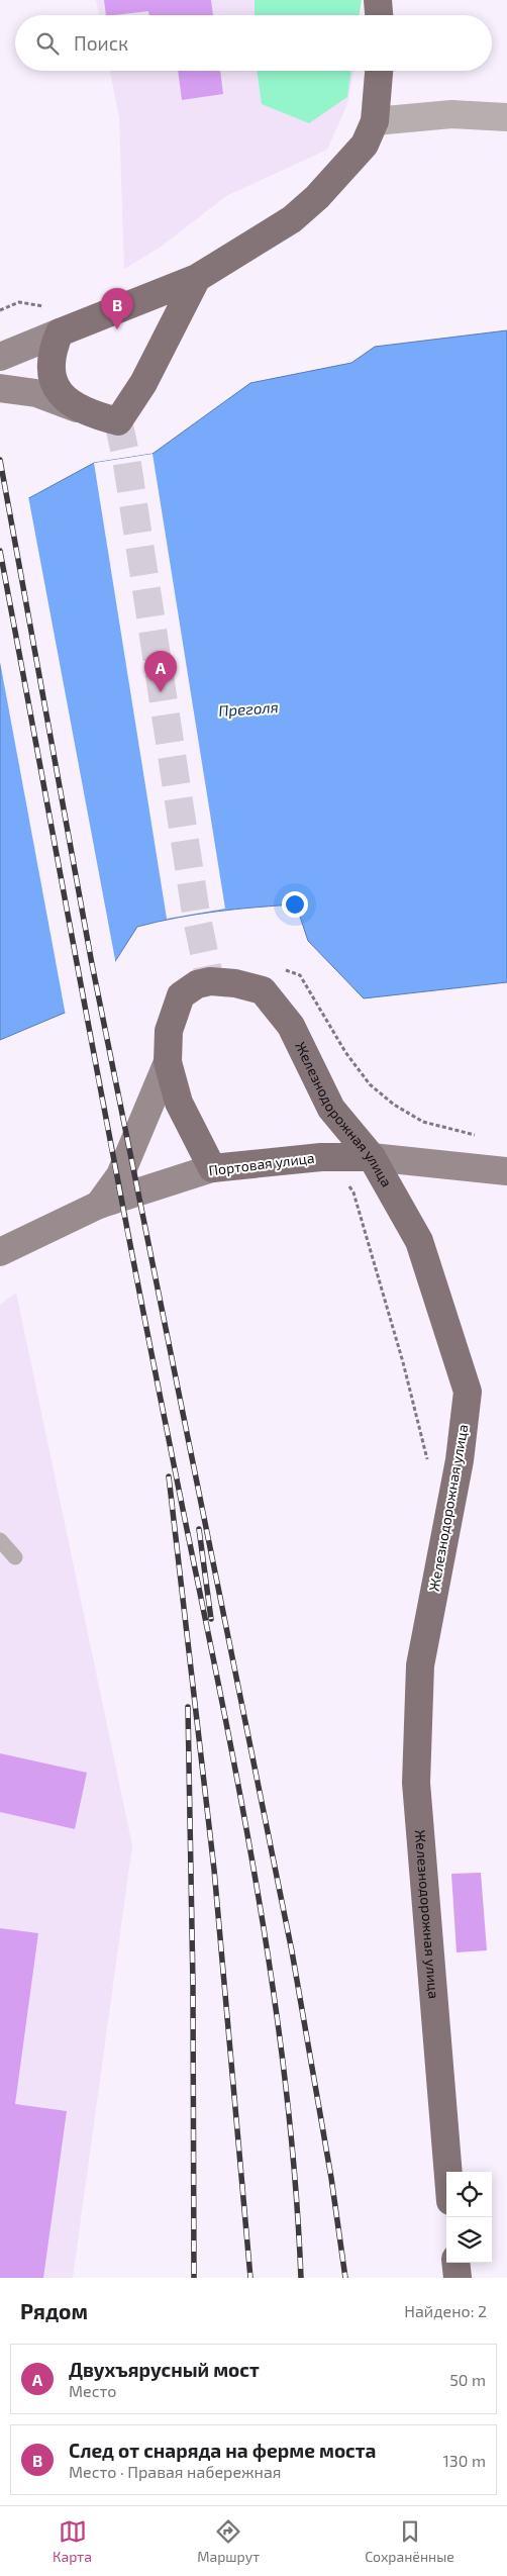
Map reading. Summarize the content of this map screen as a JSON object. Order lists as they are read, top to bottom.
{
  "streets": {
    "main road": ["Железнодорожная улица", "Портовая улица"]
  },
  "crossings": [
    ["Железнодорожная улица", "Портовая улица"]
  ],
  "water": ["Преголя"],
  "page": {
    "search": "Поиск",
    "pins": ["B", "A"],
    "heading": ["Рядом", "Найдено: 2"],
    "list": [
      {
        "mark": "A",
        "name": "Двухъярусный мост",
        "note": "Место",
        "value": "50 m"
      },
      {
        "mark": "B",
        "name": "След от снаряда на ферме моста",
        "note": "Место · Правая набережная",
        "value": "130 m"
      }
    ],
    "nav": ["Карта", "Маршрут", "Сохранённые"]
  }
}
